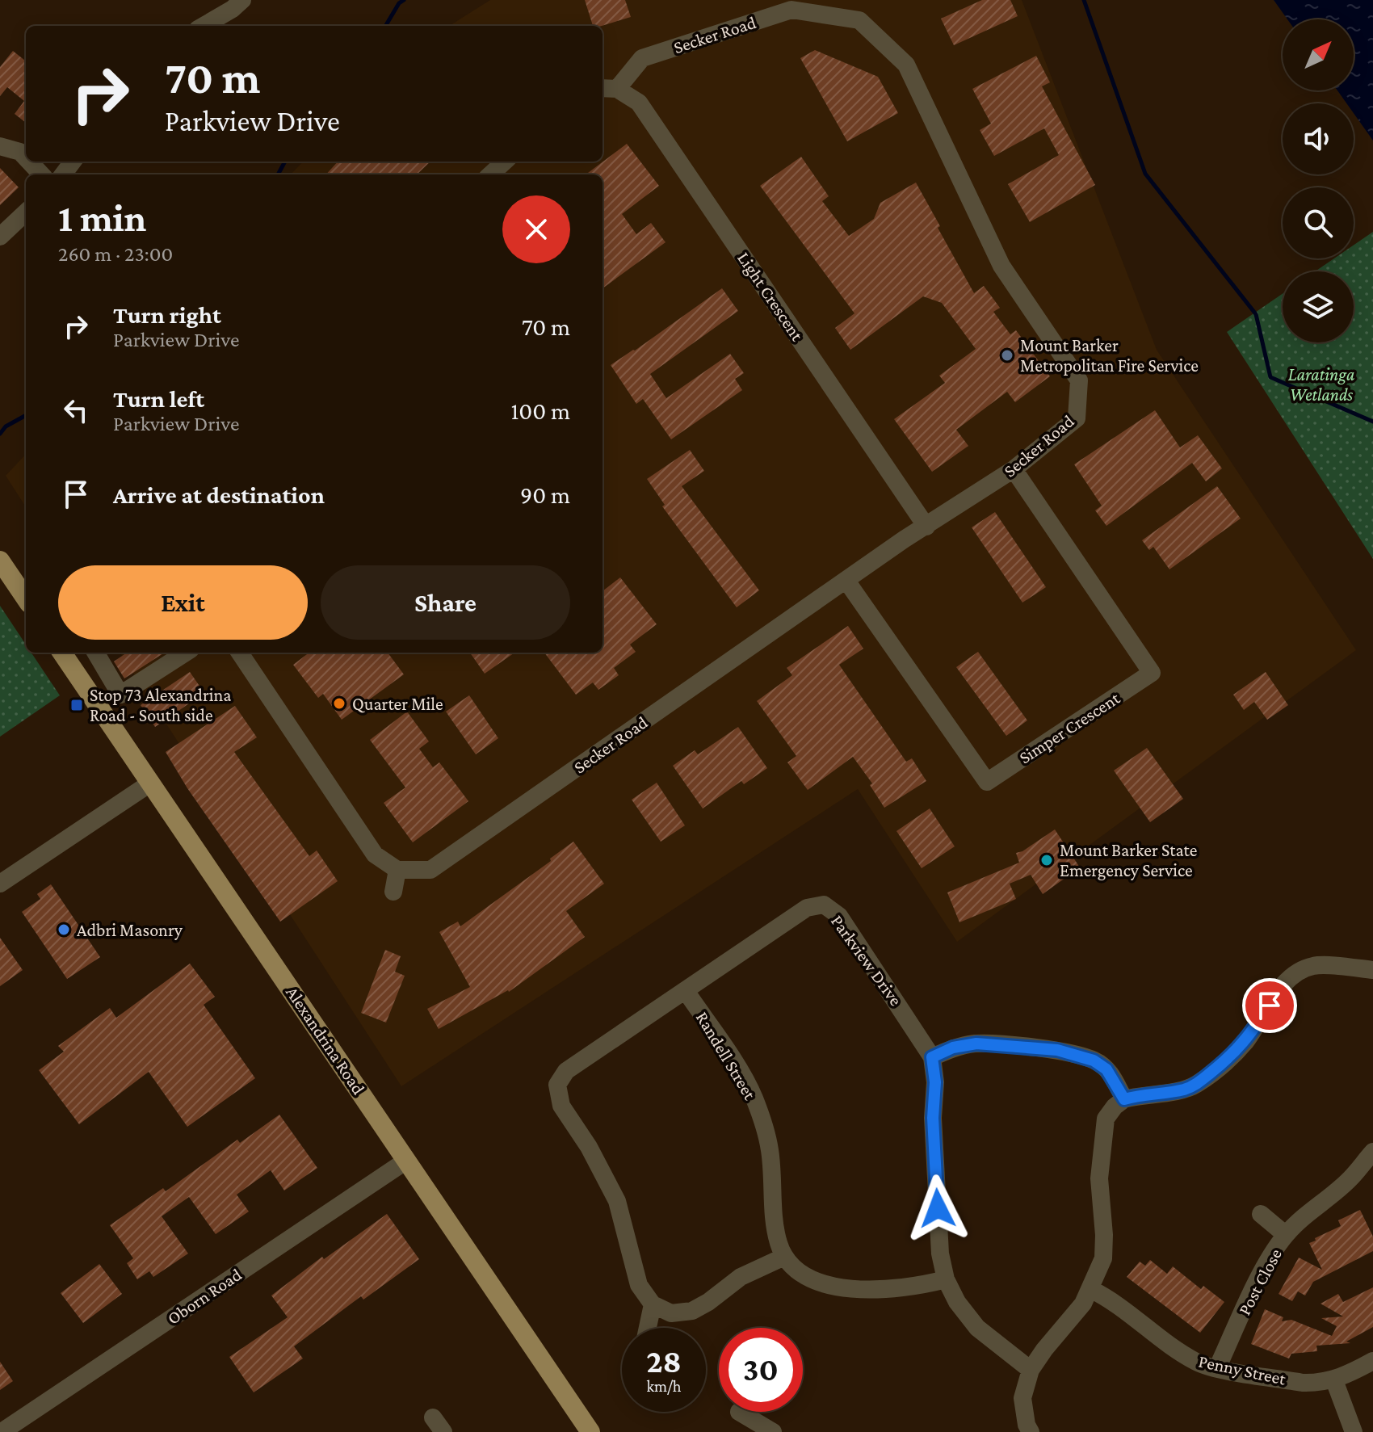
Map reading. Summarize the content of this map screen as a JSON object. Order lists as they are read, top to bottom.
{
  "streets": {
    "main road": ["Alexandrina Road"],
    "street": [
      "Secker Road",
      "Light Crescent",
      "Simper Crescent",
      "Parkview Drive",
      "Randell Street",
      "Post Close",
      "Oborn Road",
      "Penny Street"
    ]
  },
  "crossings": [
    ["Secker Road", "Light Crescent"],
    ["Secker Road", "Simper Crescent"],
    ["Parkview Drive", "Randell Street"],
    ["Alexandrina Road", "Oborn Road"],
    ["Post Close", "Penny Street"]
  ],
  "parks": ["Laratinga Wetlands"],
  "places": {
    "other": [
      "Mount Barker Metropolitan Fire Service",
      "Quarter Mile",
      "Mount Barker State Emergency Service",
      "Adbri Masonry"
    ],
    "transit": ["Stop 73 Alexandrina Road - South side"]
  },
  "north": "top right",
  "page": {
    "turn": ["70 m", "Parkview Drive"],
    "heading": ["1 min", "260 m · 23:00"],
    "list": [
      {
        "name": "Turn right",
        "note": "Parkview Drive",
        "value": "70 m"
      },
      {
        "name": "Turn left",
        "note": "Parkview Drive",
        "value": "100 m"
      },
      {
        "name": "Arrive at destination",
        "value": "90 m"
      }
    ],
    "buttons": ["Exit", "Share"],
    "speed": "28 km/h",
    "limit": "30"
  }
}
